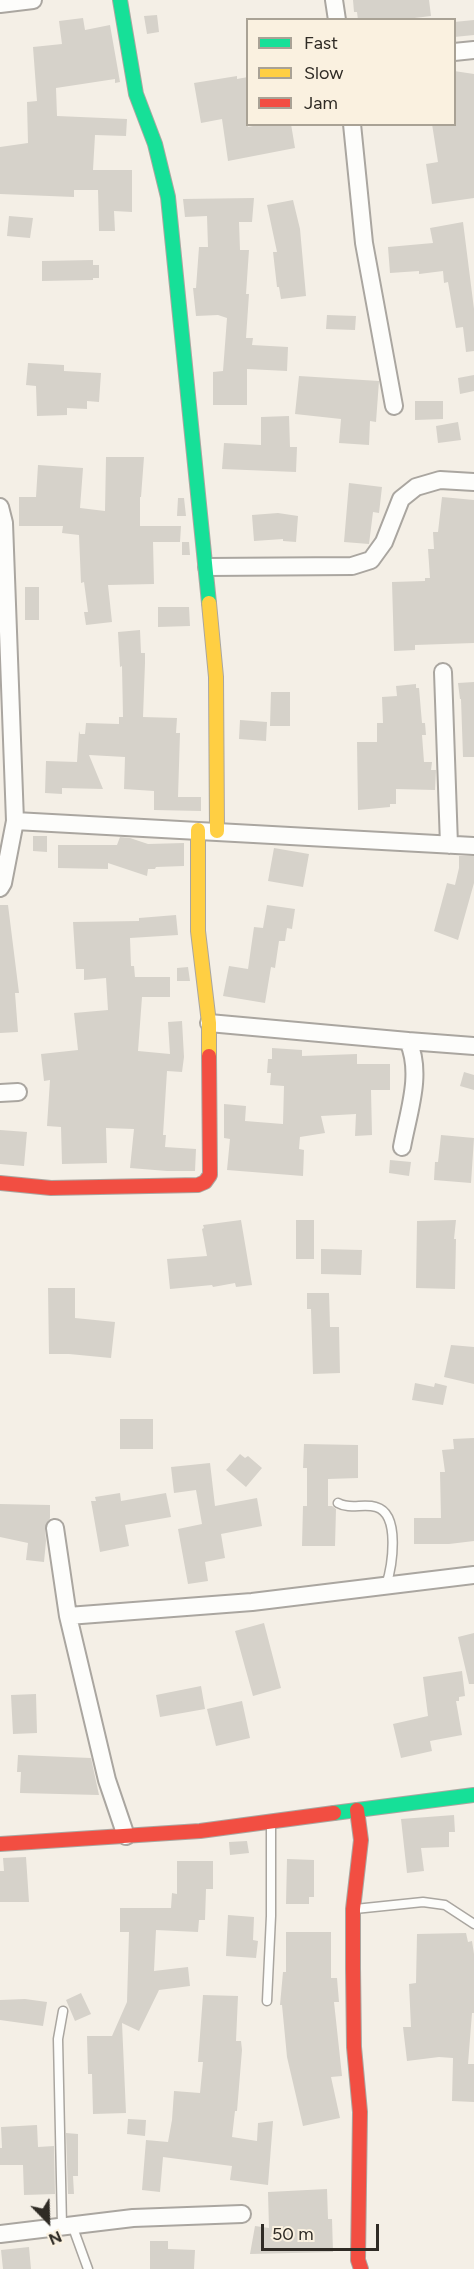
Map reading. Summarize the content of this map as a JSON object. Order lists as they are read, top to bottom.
{
  "legend": ["Fast", "Slow", "Jam"],
  "scale_bar": "50 m",
  "north": "bottom right"
}
